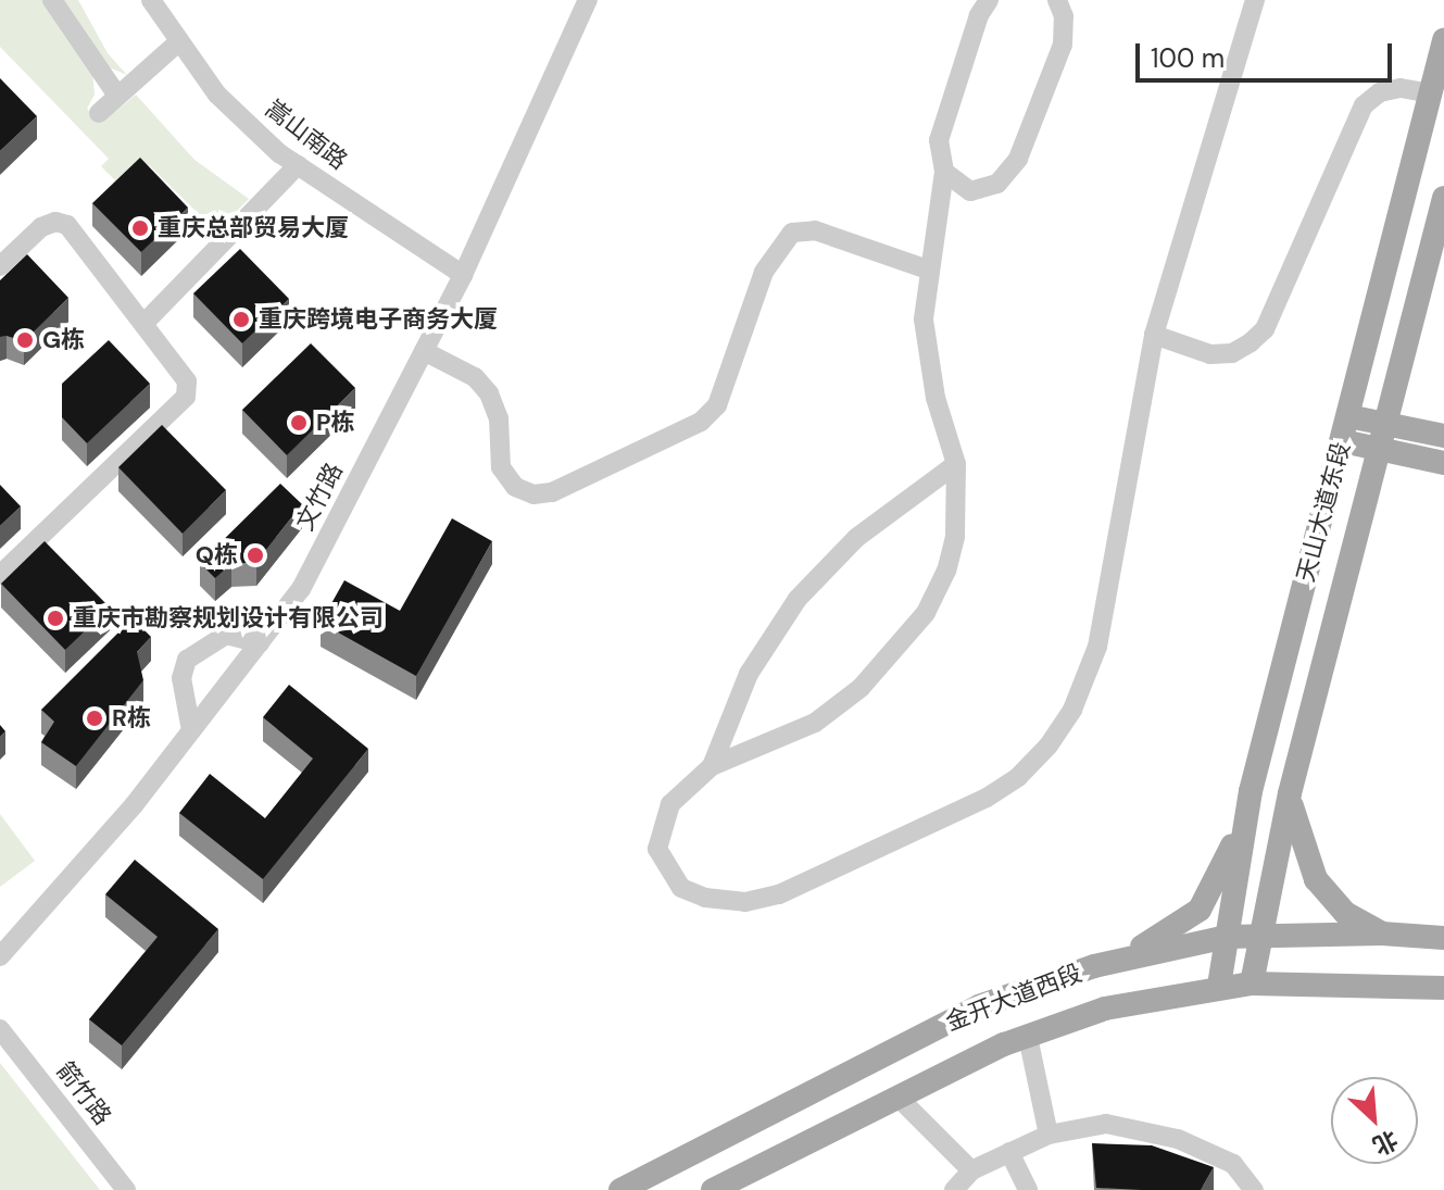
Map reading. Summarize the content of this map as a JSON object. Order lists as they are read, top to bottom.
{
  "streets": {
    "main road": ["天山大道东段", "金开大道西段"],
    "street": ["嵩山南路", "文竹路", "箭竹路"]
  },
  "crossings": [
    ["嵩山南路", "文竹路"],
    ["天山大道东段", "金开大道西段"]
  ],
  "places": [
    "重庆总部贸易大厦",
    "重庆跨境电子商务大厦",
    "G栋",
    "P栋",
    "Q栋",
    "重庆市勘察规划设计有限公司",
    "R栋"
  ],
  "scale_bar": "100 m",
  "north": "bottom right"
}
